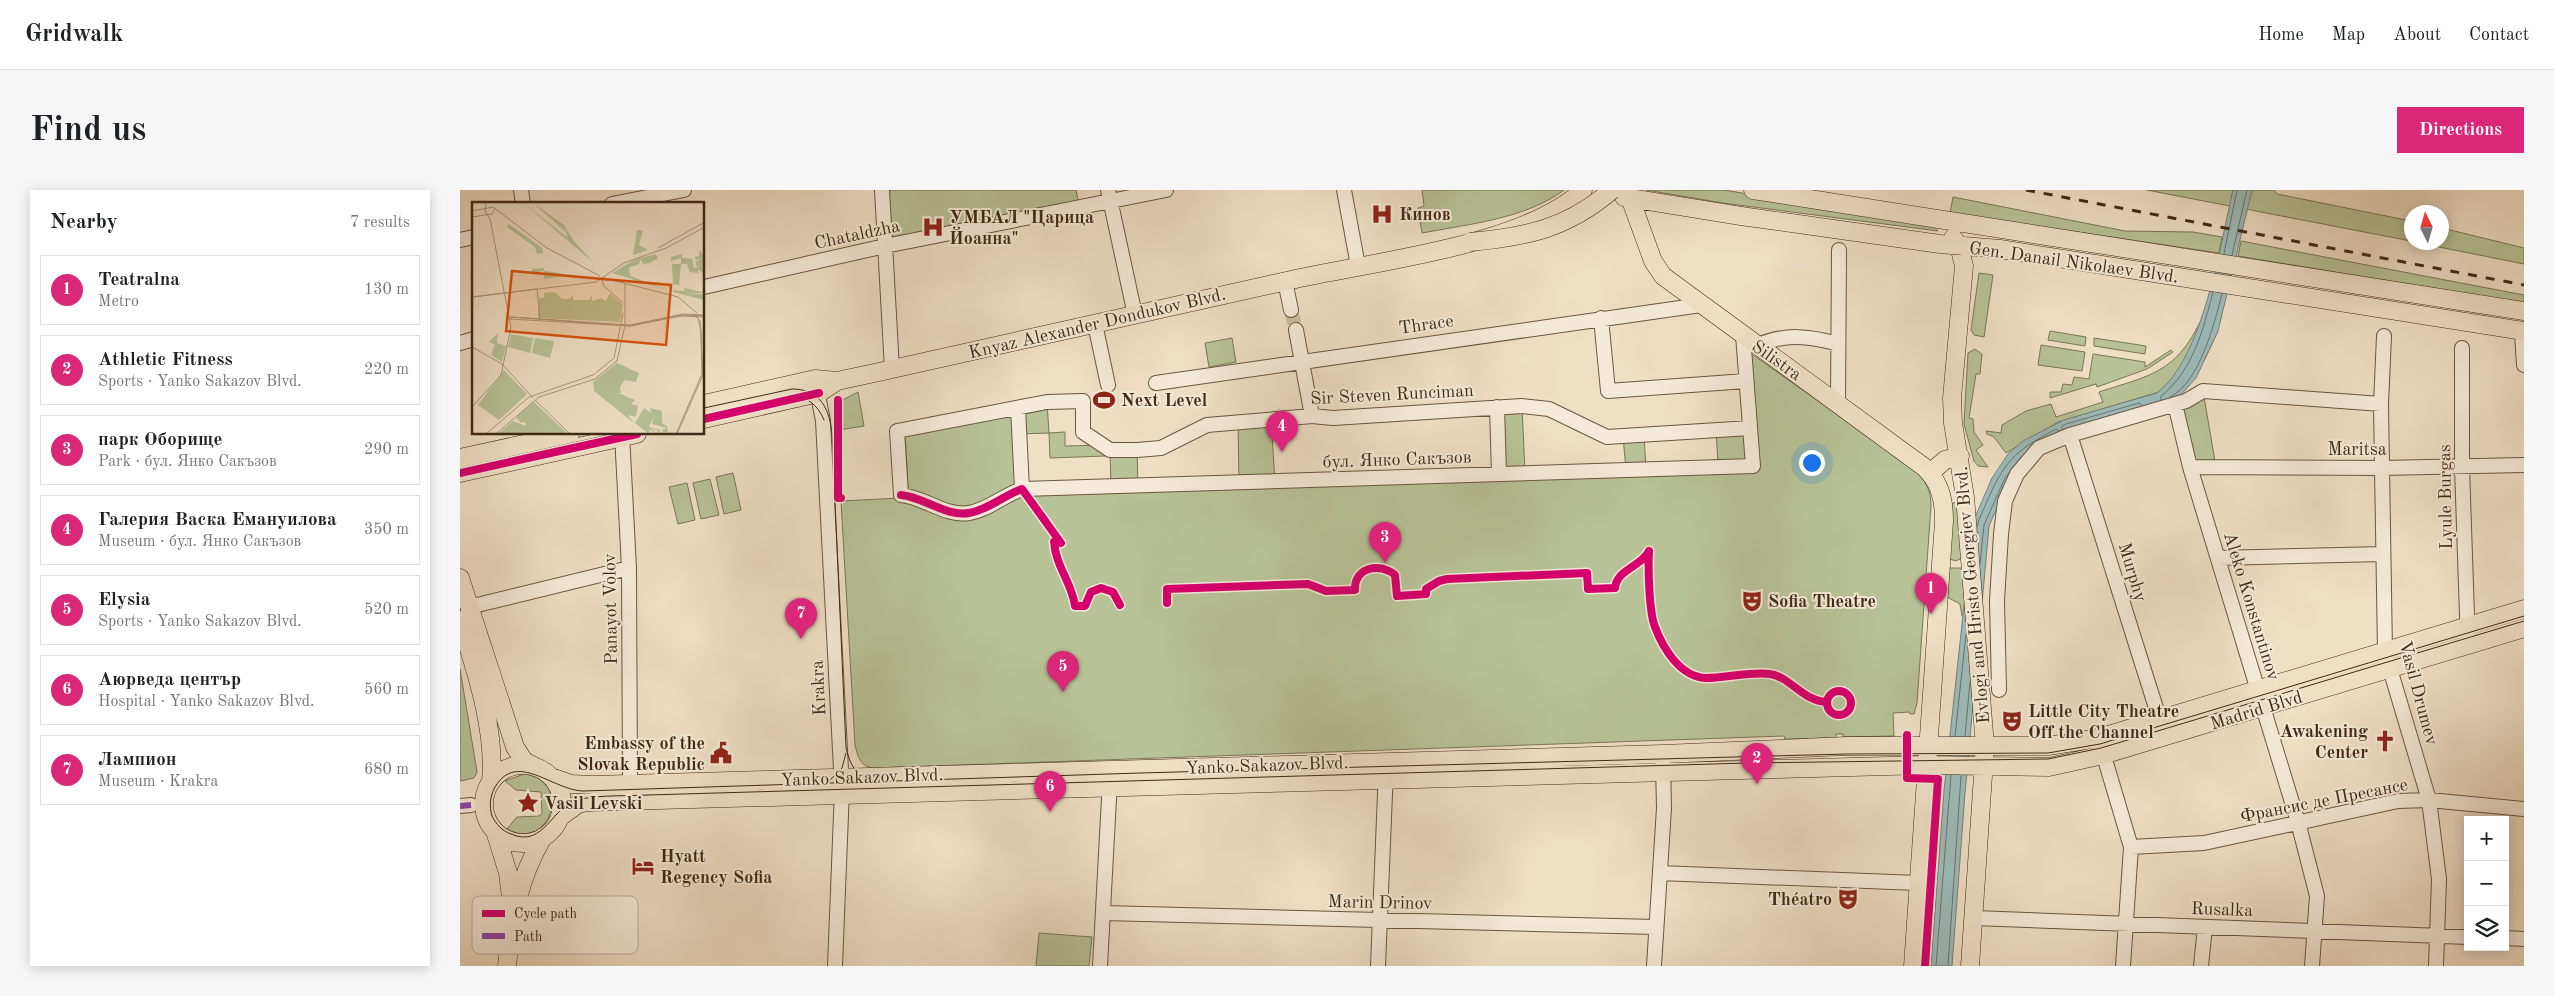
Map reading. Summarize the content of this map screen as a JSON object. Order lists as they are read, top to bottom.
{
  "streets": {
    "main road": [
      "Gen. Danail Nikolaev Blvd.",
      "Knyaz Alexander Dondukov Blvd.",
      "Silistra",
      "Evlogi and Hristo Georgiev Blvd.",
      "Madrid Blvd",
      "Yanko Sakazov Blvd."
    ],
    "street": [
      "Chataldzha",
      "Thrace",
      "Sir Steven Runciman",
      "Maritsa",
      "бул. Янко Сакъзов",
      "Lyule Burgas",
      "Murphy",
      "Aleko Konstantinov",
      "Panayot Volov",
      "Krakra",
      "Vasil Drumev",
      "Франсис де Пресансе",
      "Marin Drinov",
      "Rusalka"
    ]
  },
  "crossings": [
    ["Gen. Danail Nikolaev Blvd.", "Silistra"],
    ["Knyaz Alexander Dondukov Blvd.", "Krakra"],
    ["Thrace", "Silistra"],
    ["Silistra", "Evlogi and Hristo Georgiev Blvd."],
    ["Sir Steven Runciman", "бул. Янко Сакъзов"],
    ["Maritsa", "Lyule Burgas"],
    ["Maritsa", "Aleko Konstantinov"],
    ["Maritsa", "Vasil Drumev"],
    ["Lyule Burgas", "Madrid Blvd"],
    ["Murphy", "Evlogi and Hristo Georgiev Blvd."],
    ["Murphy", "Madrid Blvd"],
    ["Evlogi and Hristo Georgiev Blvd.", "Aleko Konstantinov"],
    ["Evlogi and Hristo Georgiev Blvd.", "Vasil Drumev"],
    ["Evlogi and Hristo Georgiev Blvd.", "Madrid Blvd"],
    ["Evlogi and Hristo Georgiev Blvd.", "Yanko Sakazov Blvd."],
    ["Evlogi and Hristo Georgiev Blvd.", "Rusalka"],
    ["Aleko Konstantinov", "Madrid Blvd"],
    ["Aleko Konstantinov", "Франсис де Пресансе"],
    ["Aleko Konstantinov", "Rusalka"],
    ["Panayot Volov", "Yanko Sakazov Blvd."],
    ["Krakra", "Yanko Sakazov Blvd."],
    ["Vasil Drumev", "Madrid Blvd"],
    ["Vasil Drumev", "Франсис де Пресансе"],
    ["Vasil Drumev", "Rusalka"],
    ["Madrid Blvd", "Yanko Sakazov Blvd."]
  ],
  "places": {
    "hospital": ["Кинов", "УМБАЛ \"Царица Йоанна\""],
    "sports": ["Next Level"],
    "theatre": ["Sofia Theatre", "Little City Theatre Off the Channel", "Théatro"],
    "church": ["Awakening Center"],
    "public building": ["Embassy of the Slovak Republic"],
    "place": ["Vasil Levski"],
    "hotel": ["Hyatt Regency Sofia"]
  },
  "legend": ["Cycle path", "Path"],
  "north": "top",
  "page": {
    "header": "Gridwalk",
    "nav": [
      "Home",
      "Map",
      "About",
      "Contact"
    ],
    "buttons": "Directions",
    "title": "Find us",
    "heading": ["Nearby", "7 results"],
    "list": [
      {
        "mark": "1",
        "name": "Teatralna",
        "note": "Metro",
        "value": "130 m"
      },
      {
        "mark": "2",
        "name": "Athletic Fitness",
        "note": "Sports · Yanko Sakazov Blvd.",
        "value": "220 m"
      },
      {
        "mark": "3",
        "name": "парк Оборище",
        "note": "Park · бул. Янко Сакъзов",
        "value": "290 m"
      },
      {
        "mark": "4",
        "name": "Галерия Васка Емануилова",
        "note": "Museum · бул. Янко Сакъзов",
        "value": "350 m"
      },
      {
        "mark": "5",
        "name": "Elysia",
        "note": "Sports · Yanko Sakazov Blvd.",
        "value": "520 m"
      },
      {
        "mark": "6",
        "name": "Аюрведа център",
        "note": "Hospital · Yanko Sakazov Blvd.",
        "value": "560 m"
      },
      {
        "mark": "7",
        "name": "Лампион",
        "note": "Museum · Krakra",
        "value": "680 m"
      }
    ],
    "pins": [
      "4",
      "3",
      "1",
      "7",
      "5",
      "2",
      "6"
    ],
    "map_buttons": ["+", "−"]
  }
}
